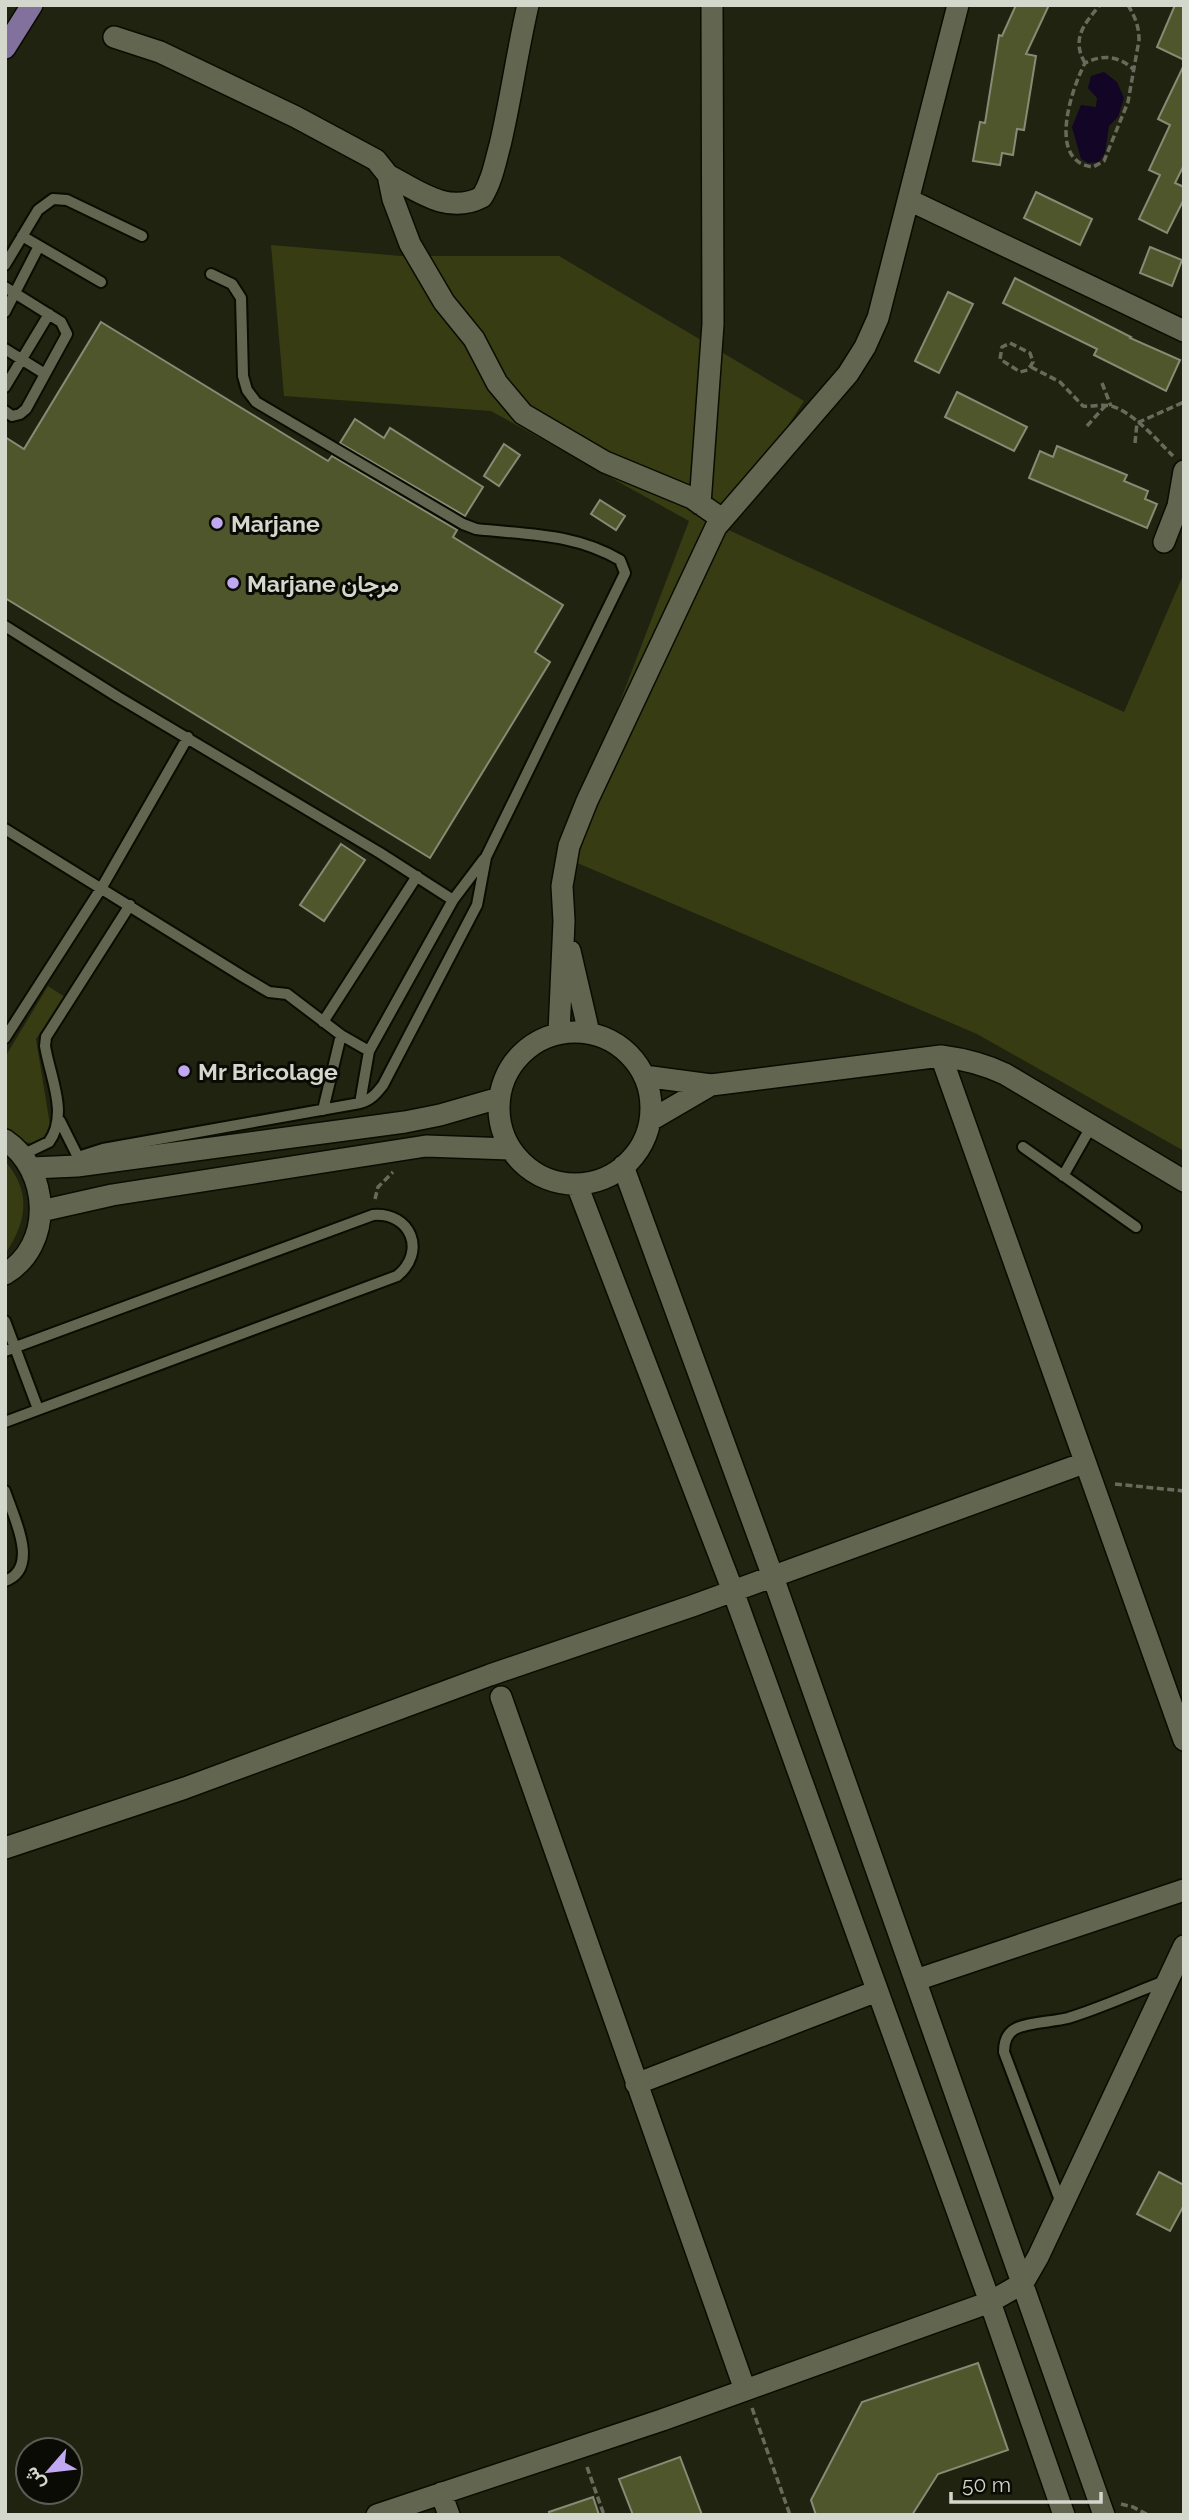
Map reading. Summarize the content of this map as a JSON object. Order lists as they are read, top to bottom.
{
  "places": ["Marjane", "Marjane مرجان", "Mr Bricolage"],
  "scale_bar": "50 m",
  "north": "bottom left"
}
